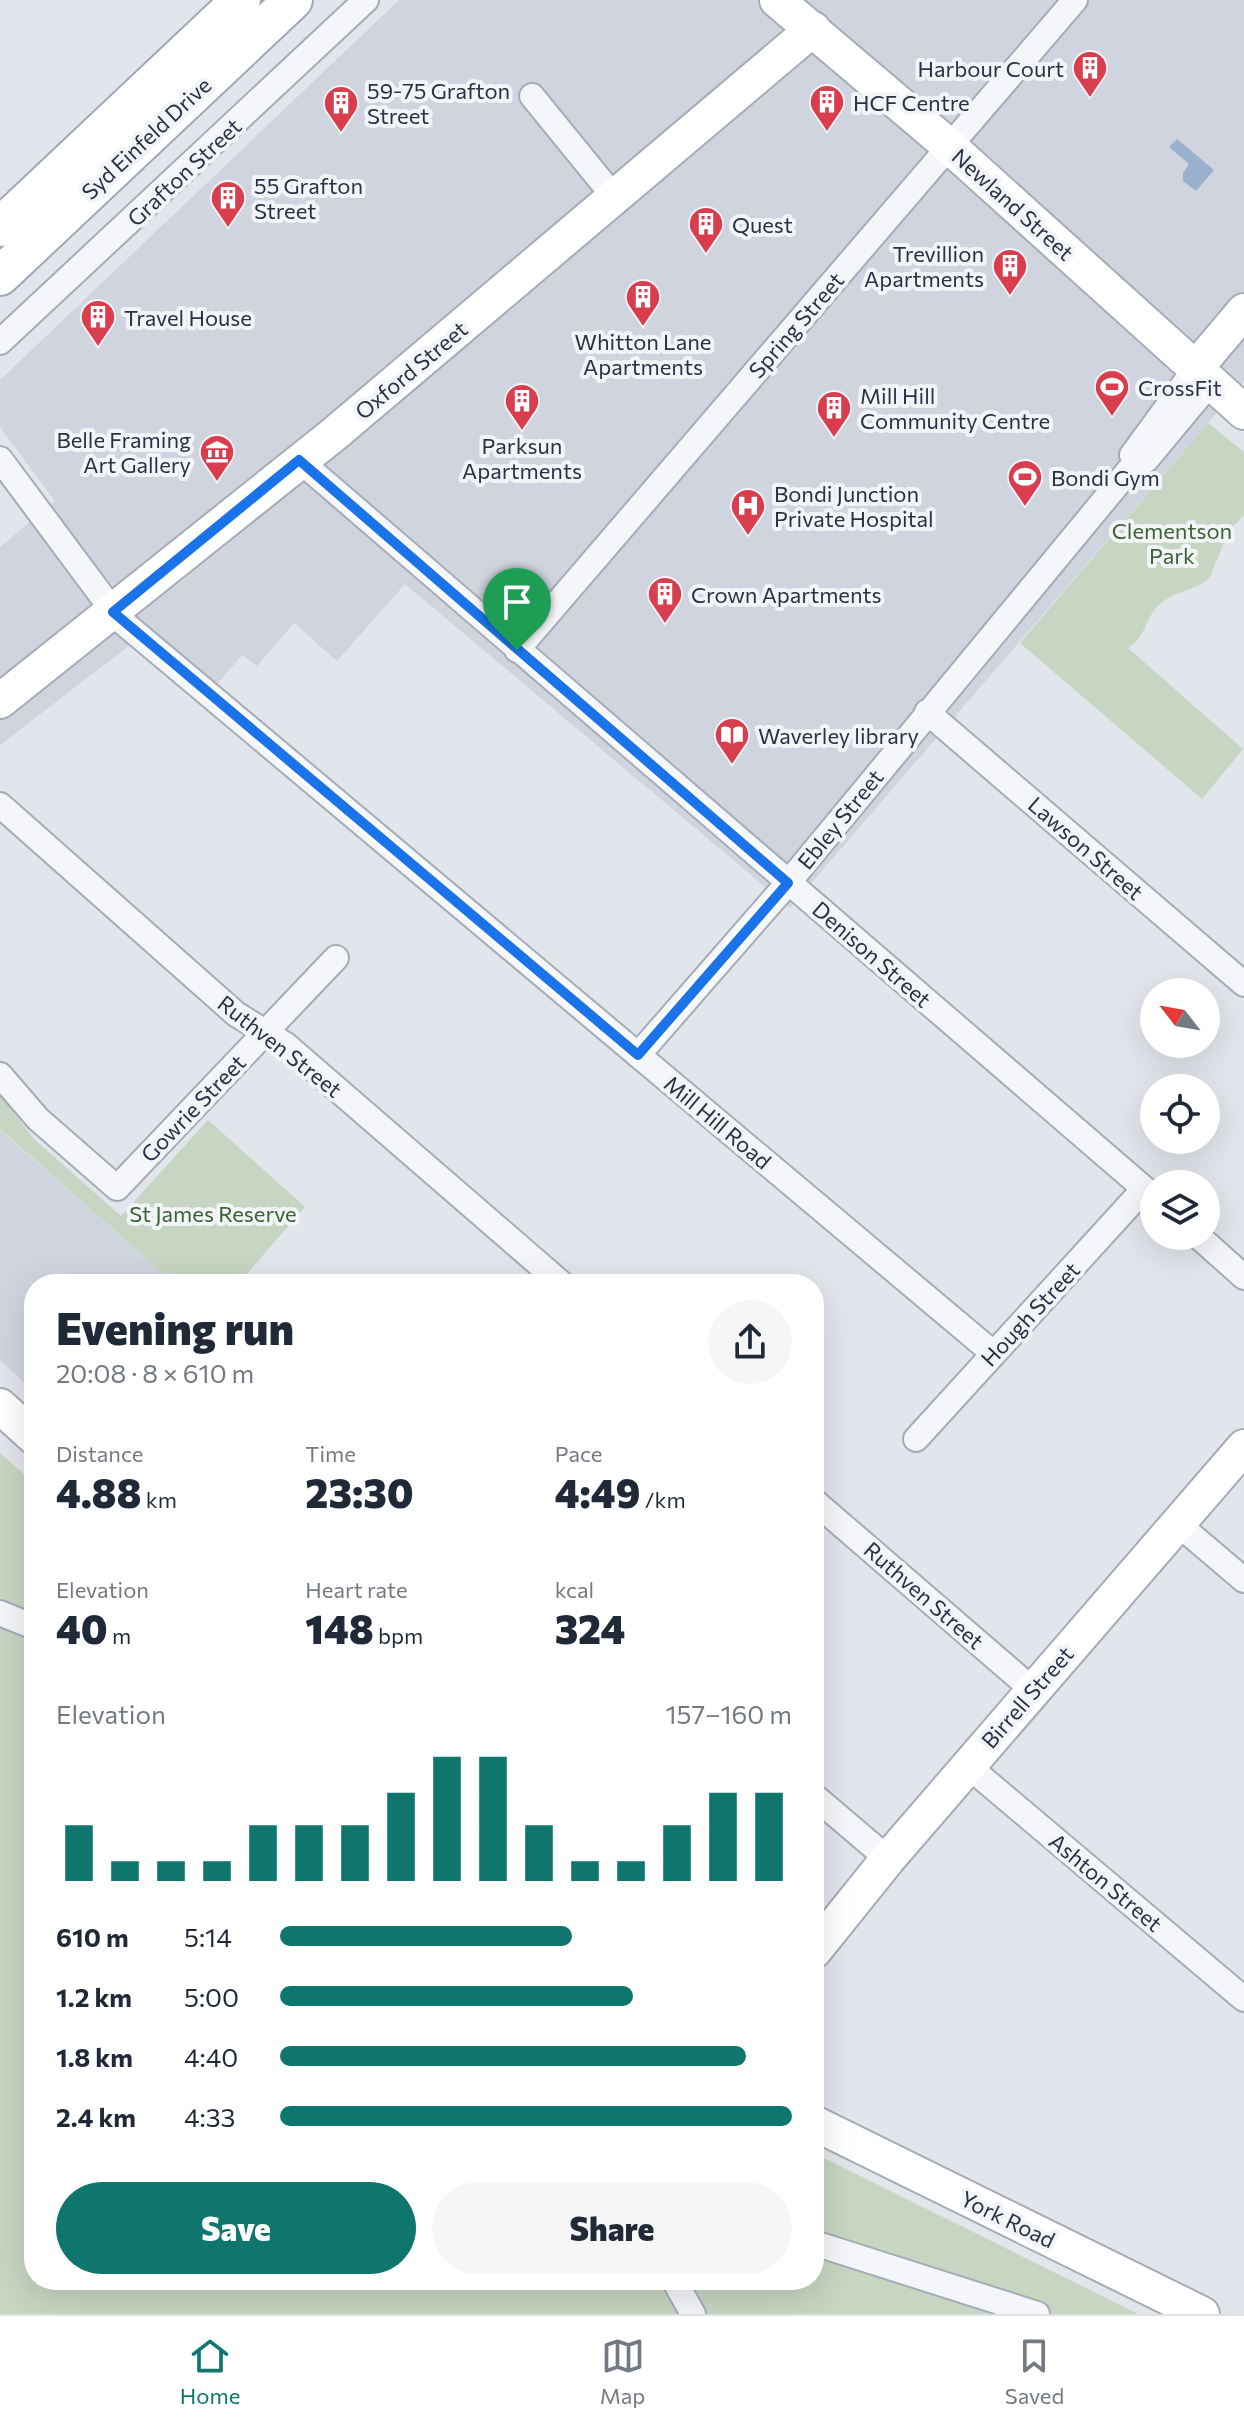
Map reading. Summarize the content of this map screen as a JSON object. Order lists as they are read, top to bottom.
{
  "streets": {
    "main road": ["Syd Einfeld Drive"],
    "street": [
      "Grafton Street",
      "Newland Street",
      "Spring Street",
      "Oxford Street",
      "Ebley Street",
      "Lawson Street",
      "Denison Street",
      "Ruthven Street",
      "Gowrie Street",
      "Mill Hill Road",
      "Hough Street",
      "Birrell Street",
      "Ashton Street",
      "York Road"
    ]
  },
  "crossings": [
    ["Newland Street", "Spring Street"],
    ["Newland Street", "Oxford Street"],
    ["Newland Street", "Ebley Street"],
    ["Spring Street", "Denison Street"],
    ["Oxford Street", "Denison Street"],
    ["Oxford Street", "Mill Hill Road"],
    ["Ebley Street", "Lawson Street"],
    ["Ebley Street", "Denison Street"],
    ["Ebley Street", "Mill Hill Road"],
    ["Ruthven Street", "Gowrie Street"],
    ["Ruthven Street", "Birrell Street"],
    ["Mill Hill Road", "Hough Street"],
    ["Birrell Street", "Ashton Street"]
  ],
  "parks": ["Clementson Park", "St James Reserve"],
  "places": {
    "building": [
      "Harbour Court",
      "HCF Centre",
      "59-75 Grafton Street",
      "55 Grafton Street",
      "Quest",
      "Trevillion Apartments",
      "Whitton Lane Apartments",
      "Travel House",
      "Parksun Apartments",
      "Mill Hill Community Centre",
      "Crown Apartments"
    ],
    "sports": ["CrossFit", "Bondi Gym"],
    "museum": ["Belle Framing Art Gallery"],
    "hospital": ["Bondi Junction Private Hospital"],
    "library": ["Waverley library"]
  },
  "north": "top left",
  "page": {
    "heading": ["Evening run", "20:08 · 8 × 610 m"],
    "stats": [
      ["Distance", "4.88 km"],
      ["Time", "23:30"],
      ["Pace", "4:49 /km"],
      ["Elevation", "40 m"],
      ["Heart rate", "148 bpm"],
      ["kcal", "324"]
    ],
    "chart": ["Elevation", "157–160 m"],
    "list": [
      {
        "name": "610 m",
        "note": "5:14"
      },
      {
        "name": "1.2 km",
        "note": "5:00"
      },
      {
        "name": "1.8 km",
        "note": "4:40"
      },
      {
        "name": "2.4 km",
        "note": "4:33"
      }
    ],
    "buttons": ["Save", "Share"],
    "tabs": ["Home", "Map", "Saved"]
  }
}
